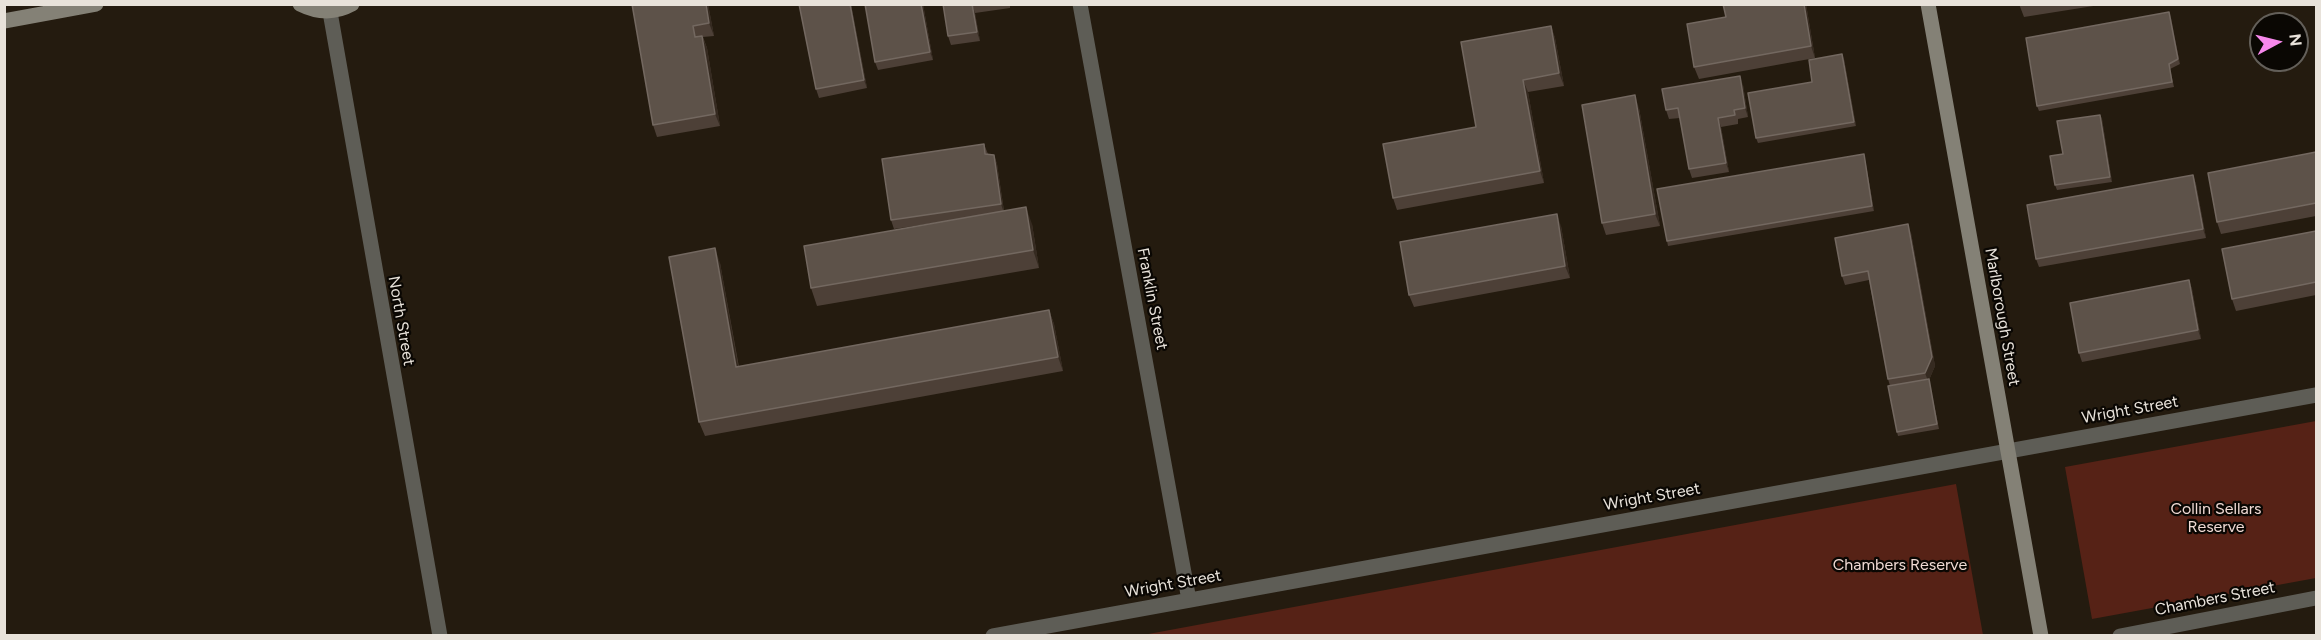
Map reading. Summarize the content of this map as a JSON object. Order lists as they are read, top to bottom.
{
  "streets": {
    "street": [
      "Franklin Street",
      "Marlborough Street",
      "North Street",
      "Wright Street",
      "Chambers Street"
    ]
  },
  "crossings": [
    ["Franklin Street", "Wright Street"],
    ["Marlborough Street", "Wright Street"]
  ],
  "parks": ["Collin Sellars Reserve", "Chambers Reserve"],
  "north": "right"
}
